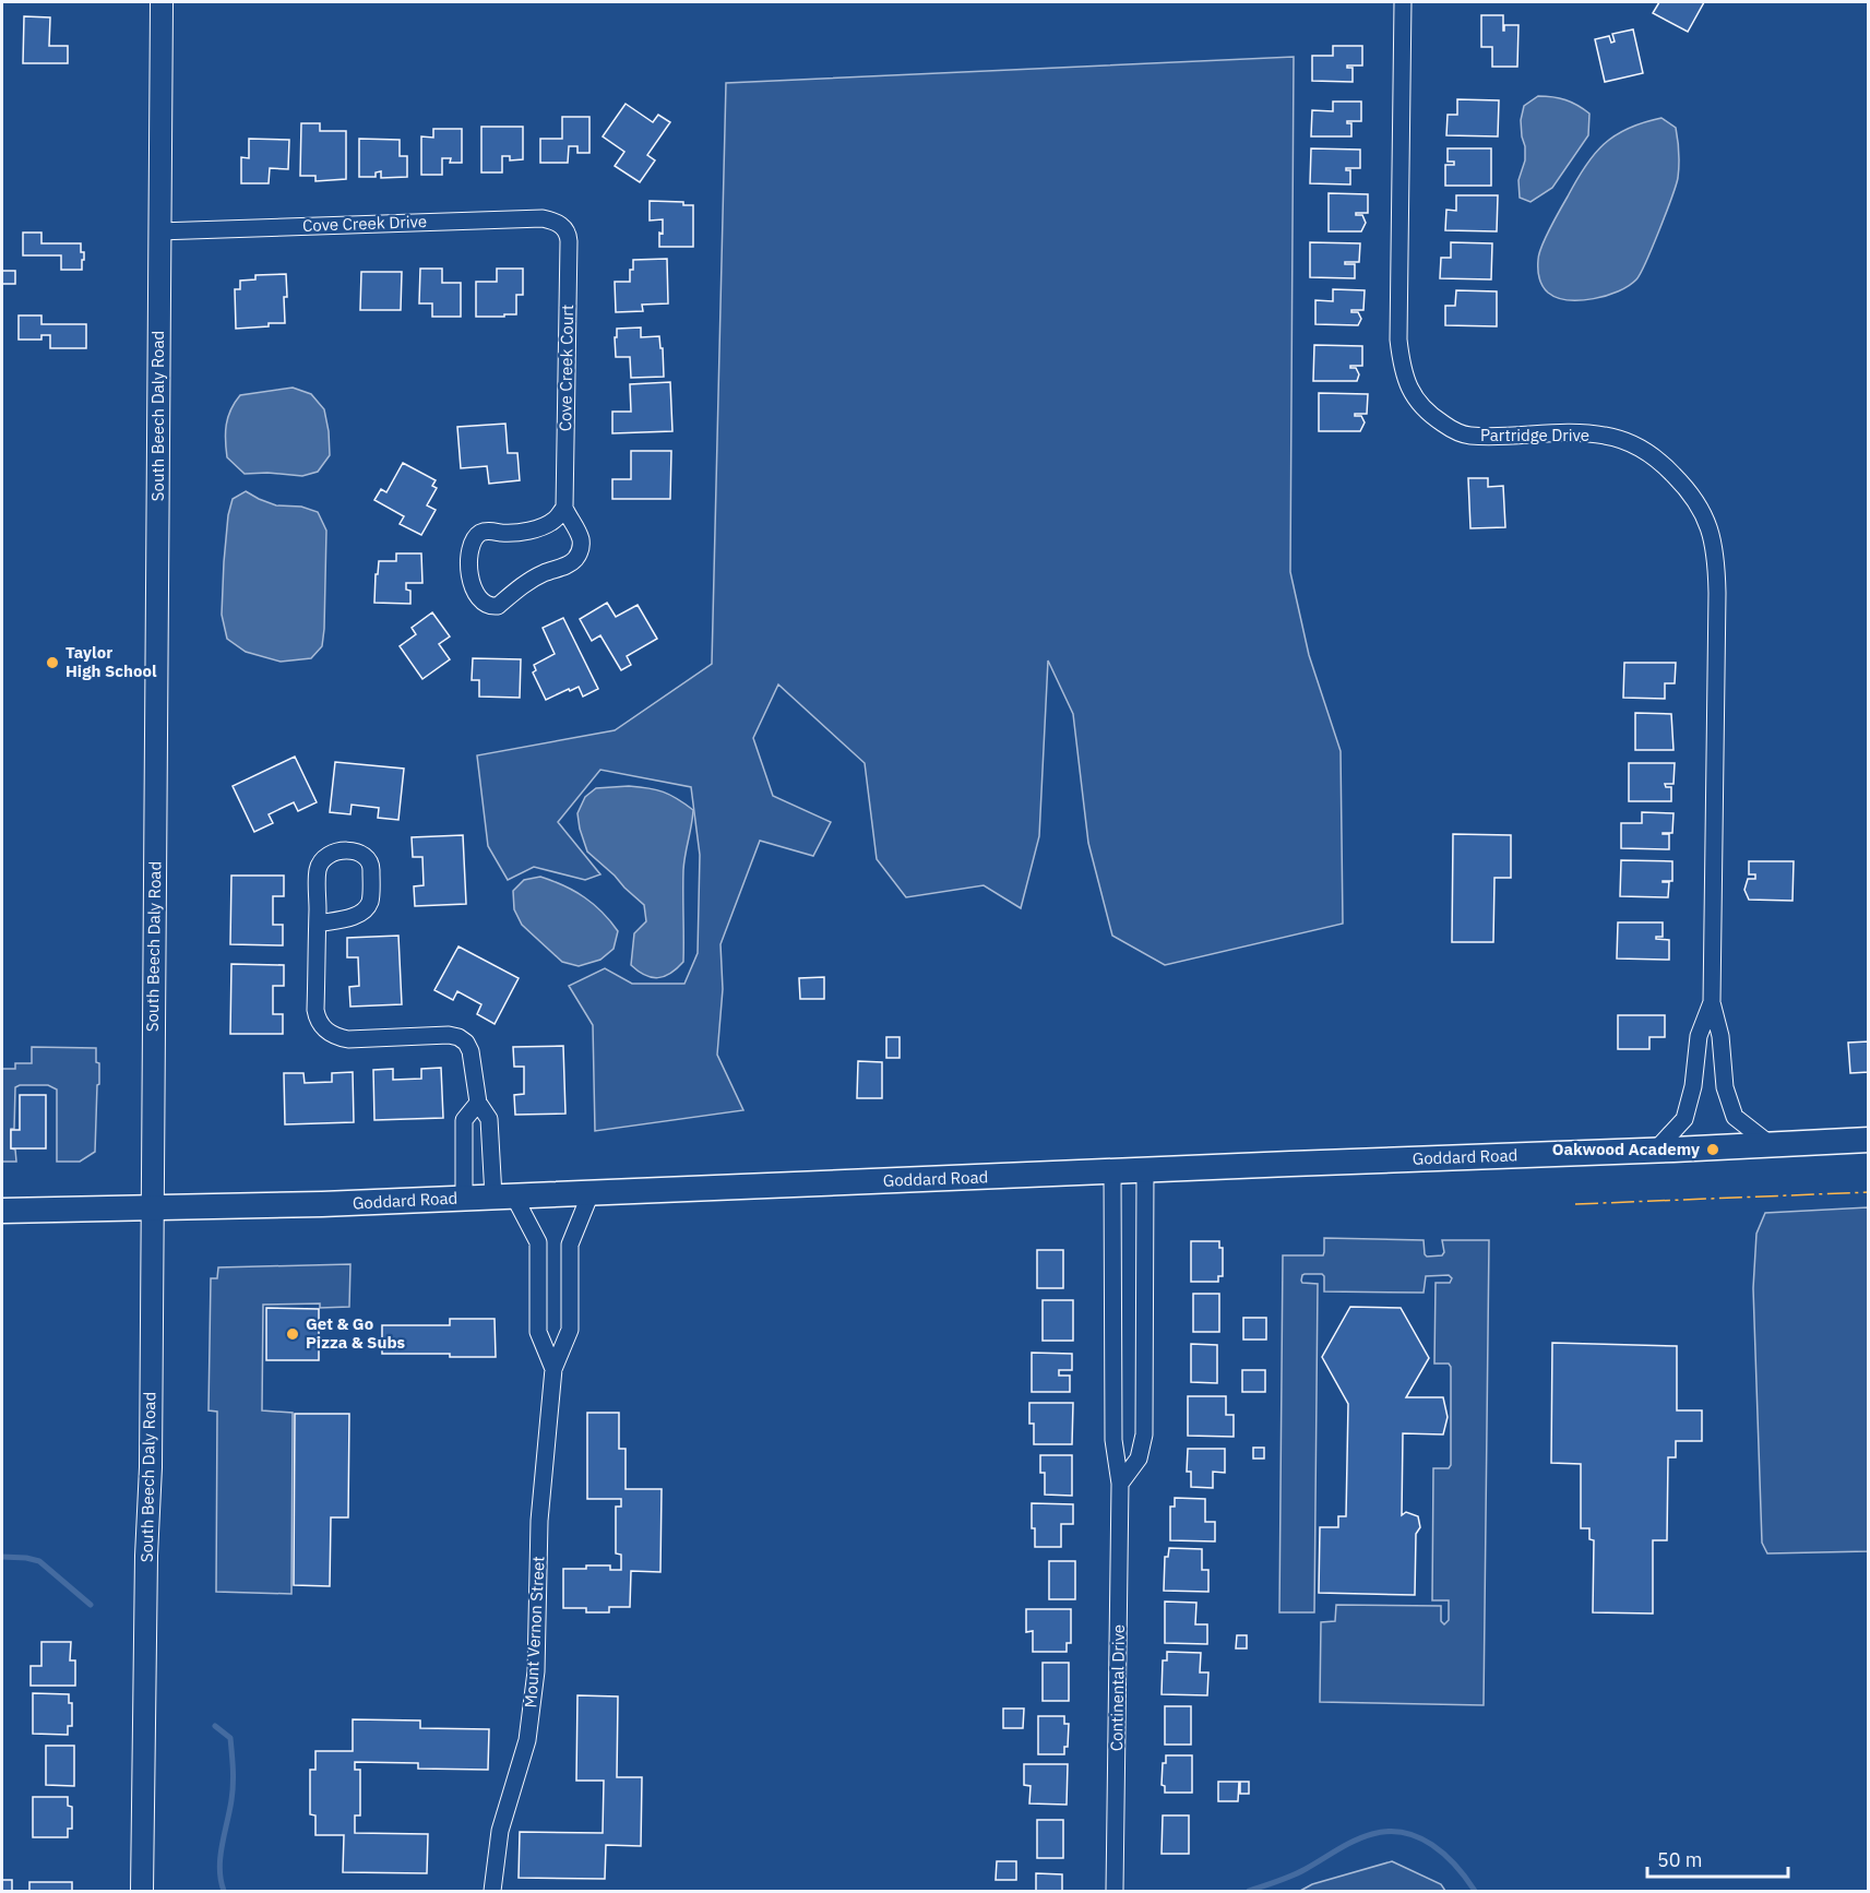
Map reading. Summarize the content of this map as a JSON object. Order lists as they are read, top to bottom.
{
  "streets": {
    "main road": ["Goddard Road"],
    "street": [
      "Cove Creek Drive",
      "Cove Creek Court",
      "South Beech Daly Road",
      "Partridge Drive",
      "Mount Vernon Street",
      "Continental Drive"
    ]
  },
  "crossings": [
    ["Cove Creek Drive", "Cove Creek Court"],
    ["Cove Creek Drive", "South Beech Daly Road"],
    ["South Beech Daly Road", "Goddard Road"],
    ["Goddard Road", "Mount Vernon Street"],
    ["Goddard Road", "Continental Drive"]
  ],
  "places": ["Taylor High School", "Oakwood Academy", "Get & Go Pizza & Subs"],
  "scale_bar": "50 m"
}
